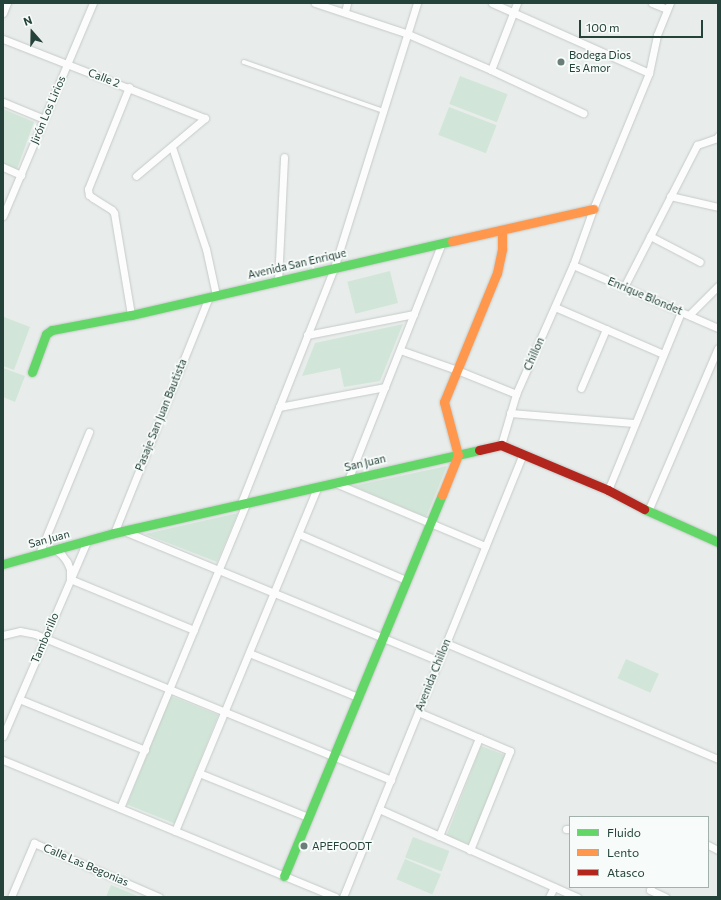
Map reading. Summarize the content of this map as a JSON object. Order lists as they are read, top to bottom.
{
  "streets": {
    "street": [
      "Calle 2",
      "Jirón Los Lirios",
      "Avenida San Enrique",
      "Enrique Blondet",
      "Chillon",
      "Pasaje San Juan Bautista",
      "San Juan",
      "Tamborillo",
      "Avenida Chillon",
      "Calle Las Begonias"
    ]
  },
  "crossings": [
    ["Calle 2", "Jirón Los Lirios"],
    ["Avenida San Enrique", "Chillon"],
    ["Avenida San Enrique", "Pasaje San Juan Bautista"],
    ["Enrique Blondet", "Chillon"],
    ["Chillon", "San Juan"],
    ["Pasaje San Juan Bautista", "San Juan"],
    ["San Juan", "Tamborillo"]
  ],
  "places": ["Bodega Dios Es Amor", "APEFOODT"],
  "legend": ["Fluido", "Lento", "Atasco"],
  "scale_bar": "100 m",
  "north": "top"
}
